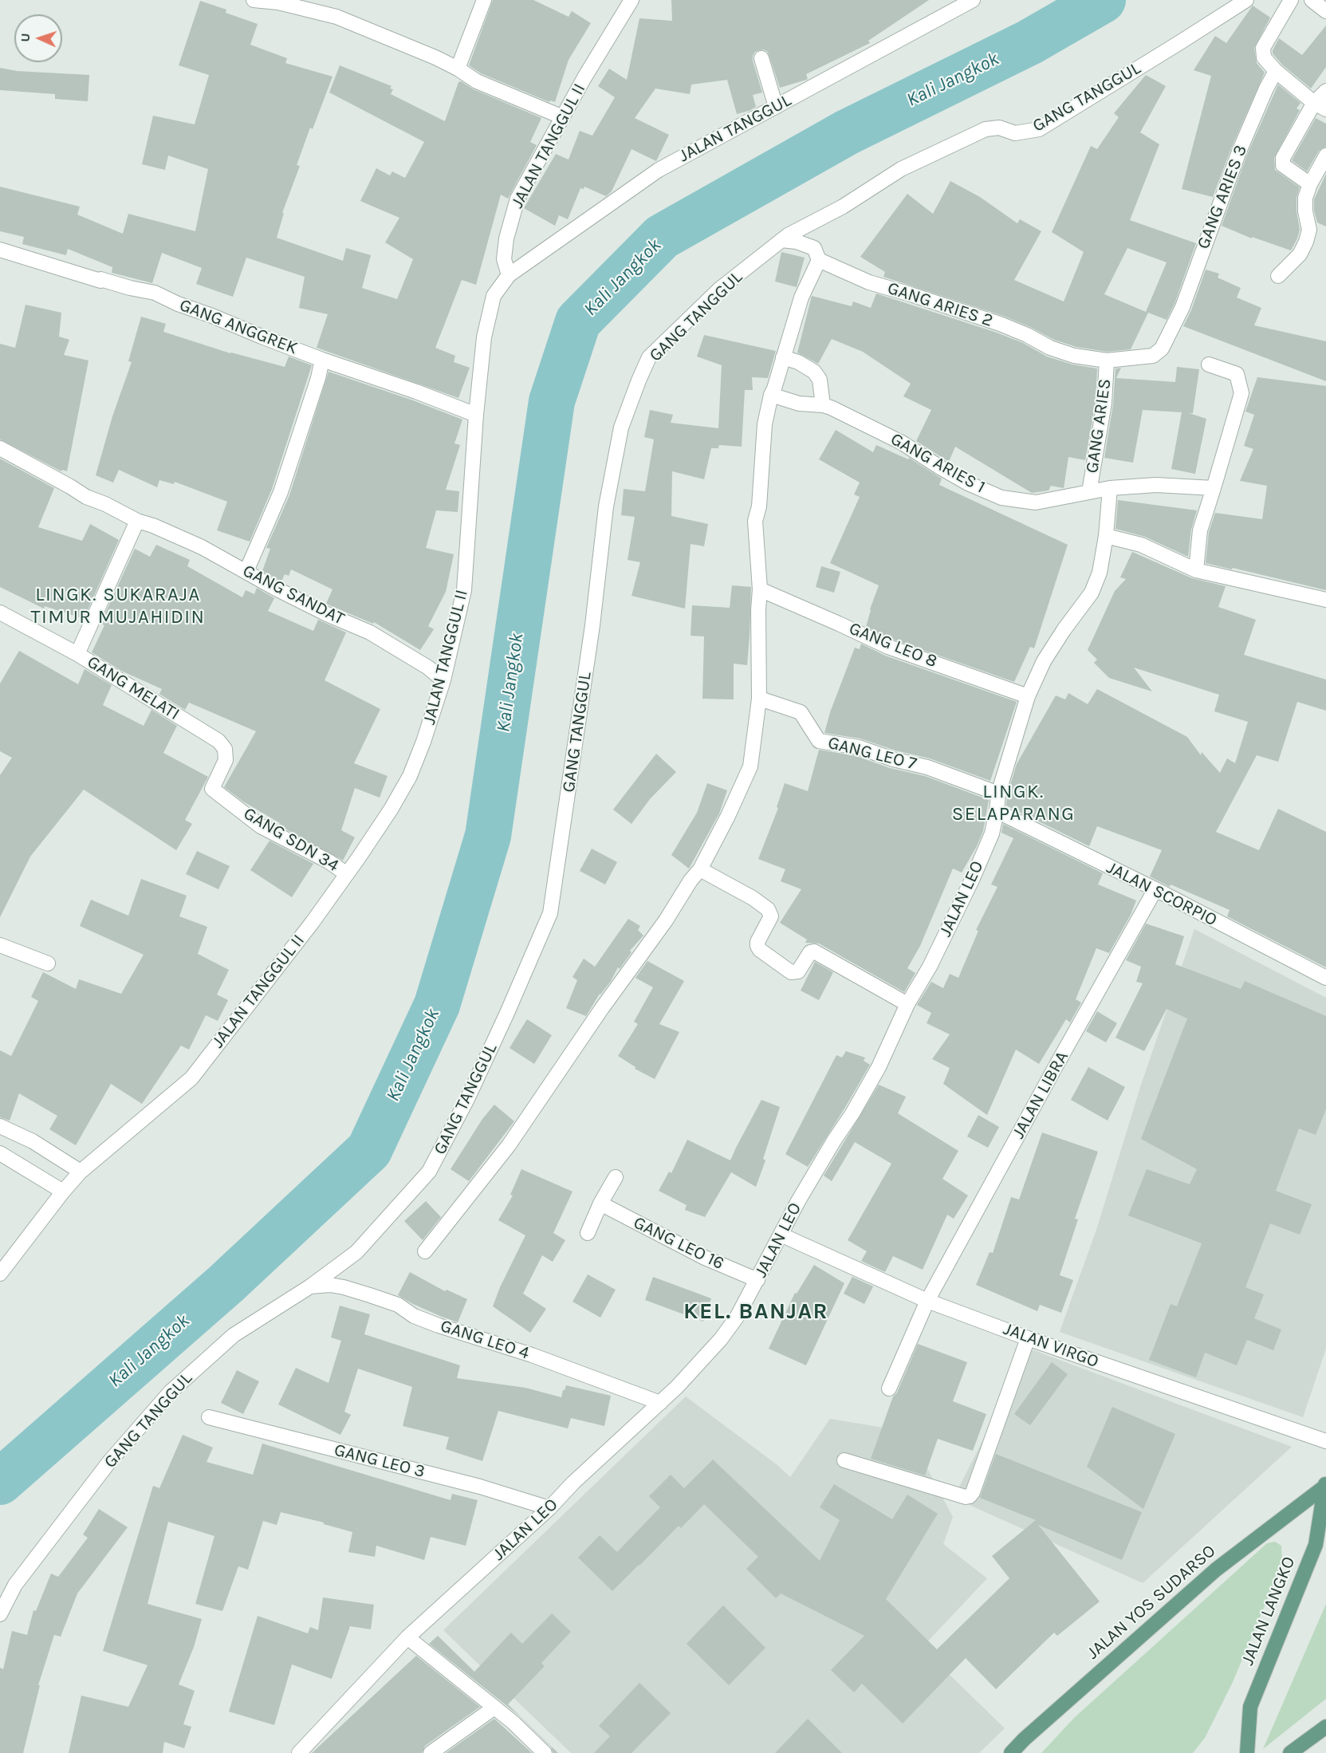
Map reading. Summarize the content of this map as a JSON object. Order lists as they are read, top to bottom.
{
  "streets": {
    "main road": ["JALAN YOS SUDARSO", "JALAN LANGKO"],
    "street": [
      "GANG TANGGUL",
      "JALAN TANGGUL",
      "JALAN TANGGUL II",
      "GANG ARIES 3",
      "GANG ARIES 2",
      "GANG ANGGREK",
      "GANG ARIES",
      "GANG ARIES 1",
      "GANG SANDAT",
      "GANG LEO 8",
      "GANG MELATI",
      "GANG LEO 7",
      "GANG SDN 34",
      "JALAN SCORPIO",
      "JALAN LEO",
      "JALAN LIBRA",
      "GANG LEO 16",
      "GANG LEO 4",
      "JALAN VIRGO",
      "GANG LEO 3"
    ]
  },
  "crossings": [
    ["GANG TANGGUL", "GANG ARIES 2"],
    ["GANG TANGGUL", "GANG LEO 4"],
    ["JALAN TANGGUL", "JALAN TANGGUL II"],
    ["JALAN TANGGUL II", "GANG ANGGREK"],
    ["JALAN TANGGUL II", "GANG SANDAT"],
    ["JALAN TANGGUL II", "GANG SDN 34"],
    ["GANG ARIES 3", "GANG ARIES 2"],
    ["GANG ARIES 3", "GANG ARIES"],
    ["GANG ARIES 2", "GANG ARIES"],
    ["GANG ARIES", "GANG ARIES 1"],
    ["GANG ARIES", "JALAN LEO"],
    ["GANG LEO 8", "JALAN LEO"],
    ["GANG MELATI", "GANG SDN 34"],
    ["GANG LEO 7", "JALAN LEO"],
    ["JALAN SCORPIO", "JALAN LEO"],
    ["JALAN SCORPIO", "JALAN LIBRA"],
    ["JALAN LEO", "GANG LEO 16"],
    ["JALAN LEO", "GANG LEO 4"],
    ["JALAN LEO", "JALAN VIRGO"],
    ["JALAN LEO", "GANG LEO 3"],
    ["JALAN LIBRA", "JALAN VIRGO"],
    ["JALAN YOS SUDARSO", "JALAN LANGKO"]
  ],
  "districts": ["LINGK. SUKARAJA TIMUR MUJAHIDIN", "LINGK. SELAPARANG", "KEL. BANJAR"],
  "water": ["Kali Jangkok"],
  "north": "left"
}
